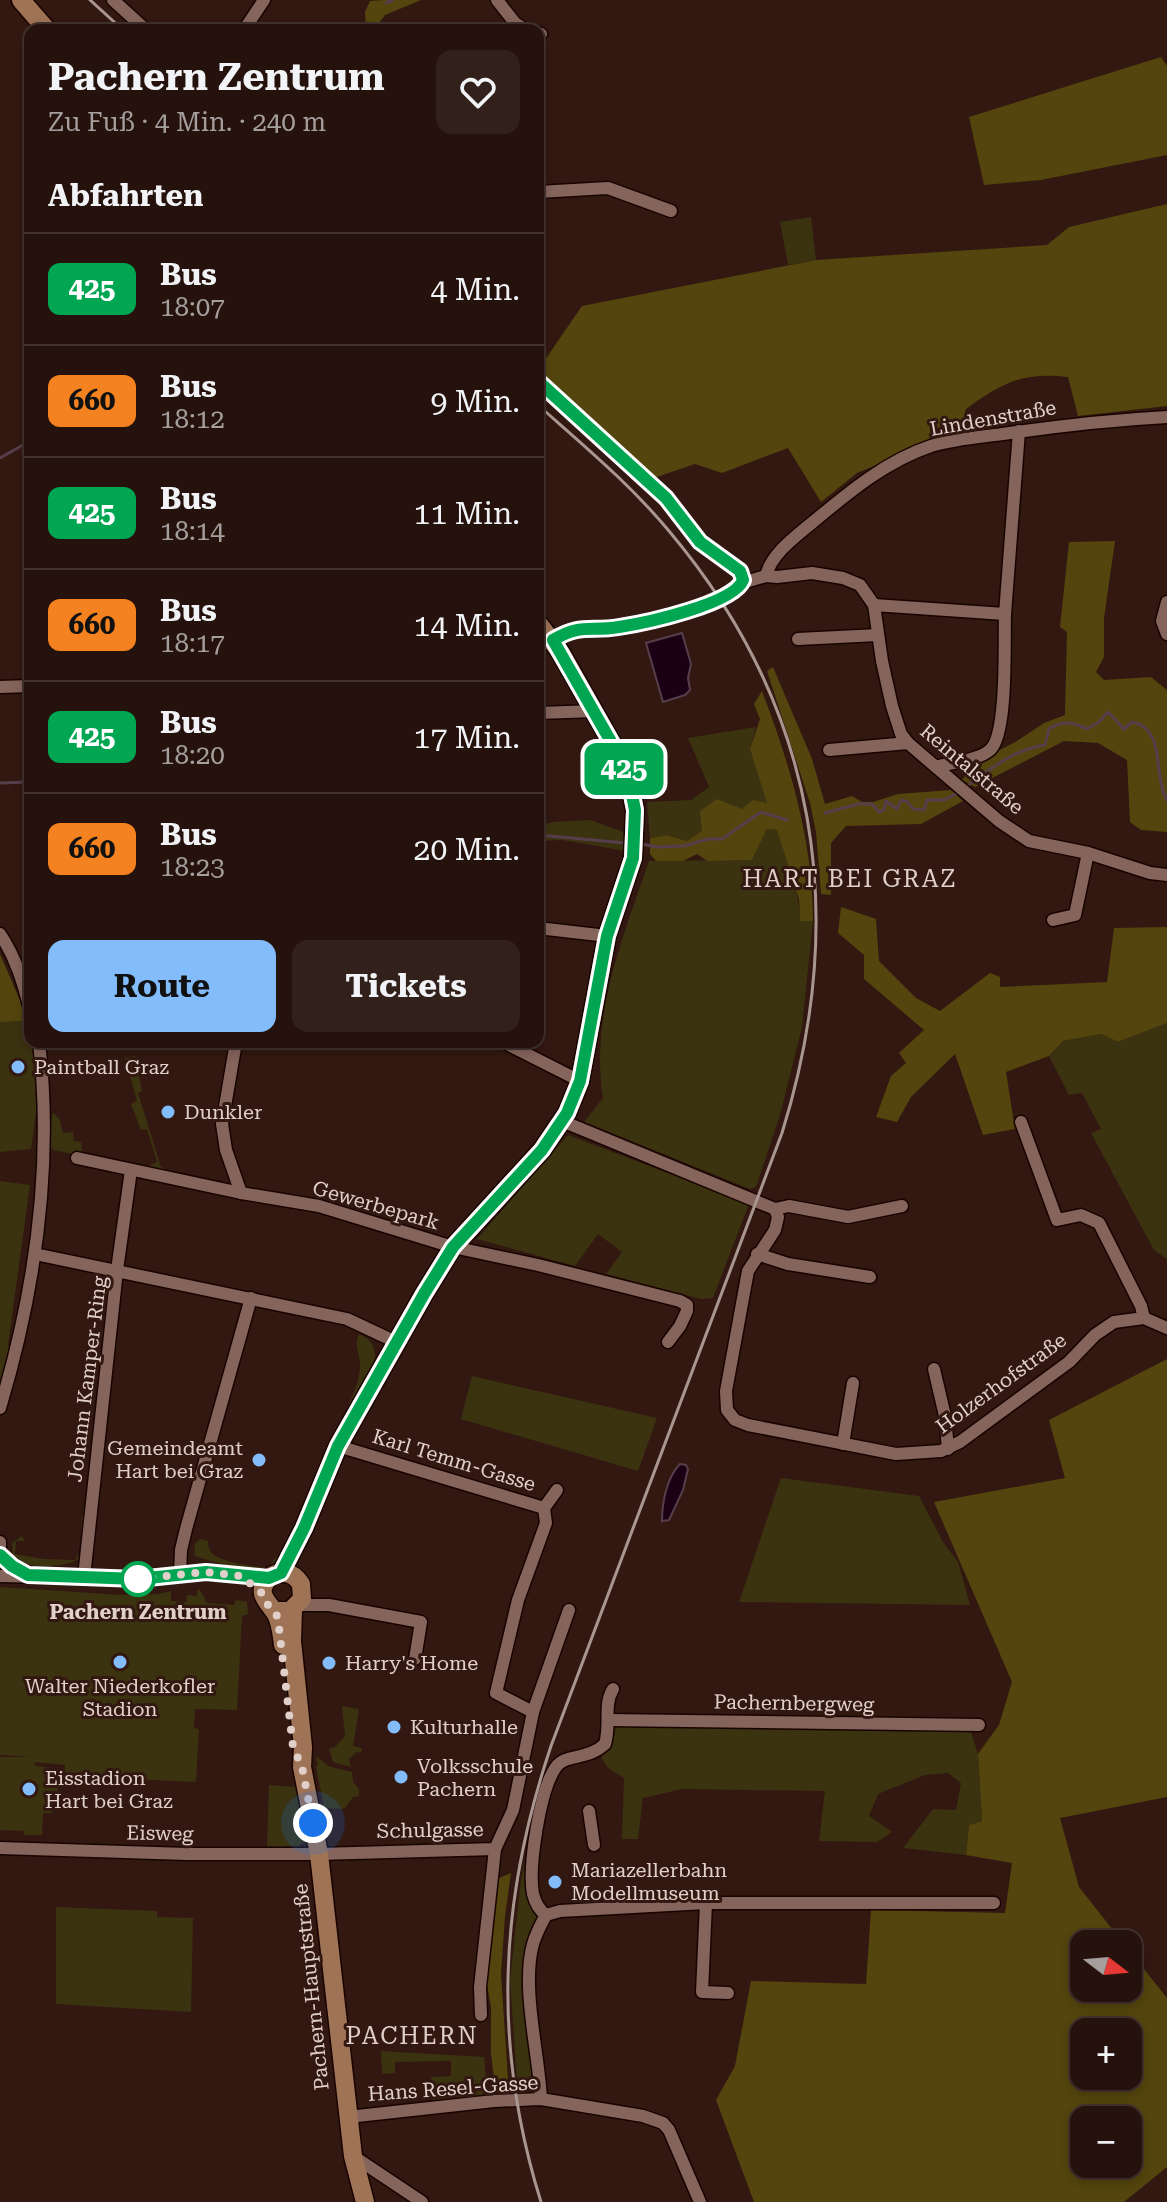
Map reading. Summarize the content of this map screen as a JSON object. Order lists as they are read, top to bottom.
{
  "streets": {
    "main road": ["Pachern-Hauptstraße"],
    "street": [
      "Lindenstraße",
      "Reintalstraße",
      "Gewerbepark",
      "Johann Kamper-Ring",
      "Holzerhofstraße",
      "Karl Temm-Gasse",
      "Pachernbergweg",
      "Schulgasse",
      "Eisweg",
      "Hans Resel-Gasse"
    ]
  },
  "crossings": [
    ["Karl Temm-Gasse", "Schulgasse"],
    ["Schulgasse", "Eisweg"],
    ["Schulgasse", "Pachern-Hauptstraße"],
    ["Eisweg", "Pachern-Hauptstraße"],
    ["Pachern-Hauptstraße", "Hans Resel-Gasse"]
  ],
  "districts": ["HART BEI GRAZ", "PACHERN"],
  "places": [
    "Paintball Graz",
    "Dunkler",
    "Gemeindeamt Hart bei Graz",
    "Pachern Zentrum",
    "Walter Niederkofler Stadion",
    "Harry's Home",
    "Kulturhalle",
    "Volksschule Pachern",
    "Eisstadion Hart bei Graz",
    "Mariazellerbahn Modellmuseum"
  ],
  "lines": ["bus line 425"],
  "north": "right",
  "page": {
    "on_map": "425",
    "heading": [
      ["Pachern Zentrum", "Zu Fuß · 4 Min. · 240 m"],
      "Abfahrten"
    ],
    "list": [
      {
        "mark": "425",
        "name": "Bus",
        "note": "18:07",
        "value": "4 Min."
      },
      {
        "mark": "660",
        "name": "Bus",
        "note": "18:12",
        "value": "9 Min."
      },
      {
        "mark": "425",
        "name": "Bus",
        "note": "18:14",
        "value": "11 Min."
      },
      {
        "mark": "660",
        "name": "Bus",
        "note": "18:17",
        "value": "14 Min."
      },
      {
        "mark": "425",
        "name": "Bus",
        "note": "18:20",
        "value": "17 Min."
      },
      {
        "mark": "660",
        "name": "Bus",
        "note": "18:23",
        "value": "20 Min."
      }
    ],
    "buttons": ["Route", "Tickets"],
    "map_buttons": ["+", "−"]
  }
}
